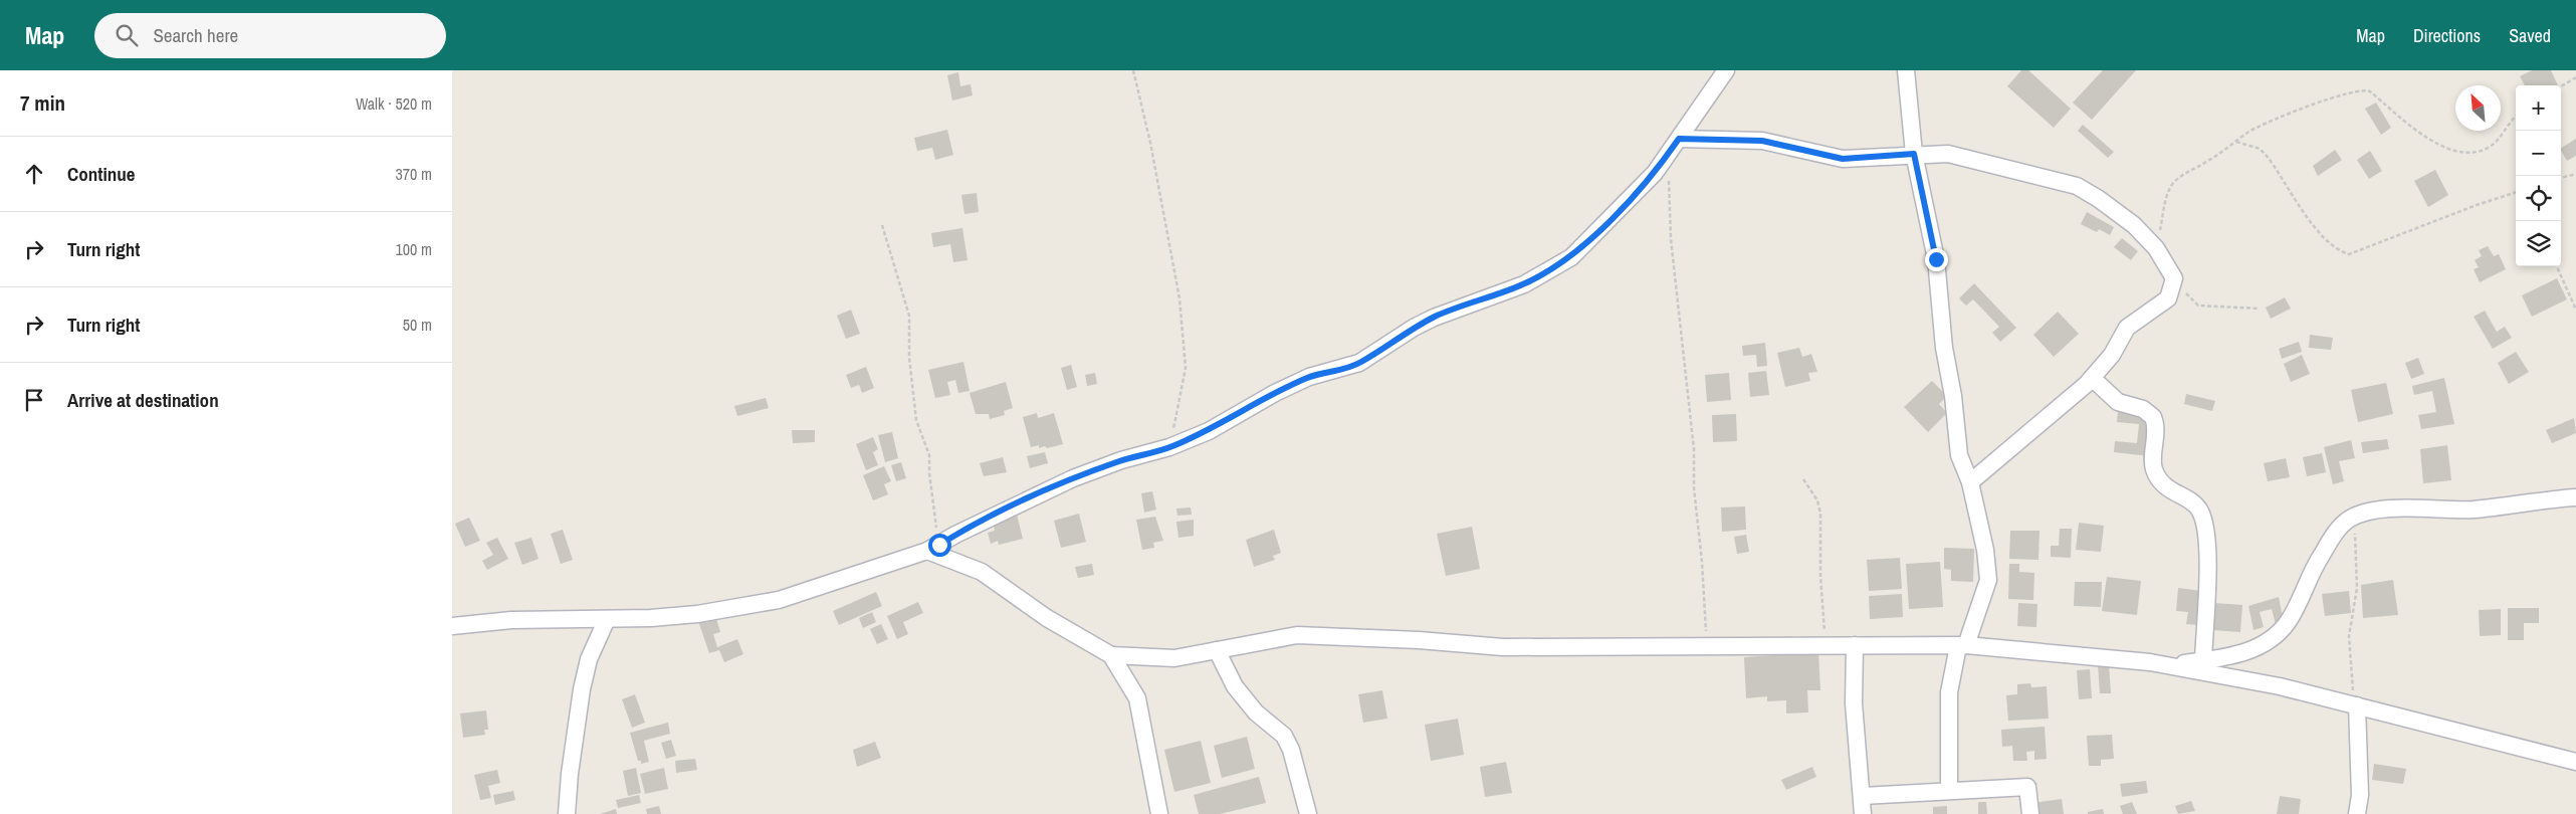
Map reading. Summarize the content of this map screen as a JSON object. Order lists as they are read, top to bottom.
{
  "north": "top left",
  "page": {
    "header": "Map",
    "search": "Search here",
    "nav": ["Map", "Directions", "Saved"],
    "heading": ["7 min", "Walk · 520 m"],
    "map_buttons": ["+", "−"],
    "list": [
      ["Continue", "370 m"],
      ["Turn right", "100 m"],
      ["Turn right", "50 m"],
      "Arrive at destination"
    ]
  }
}
